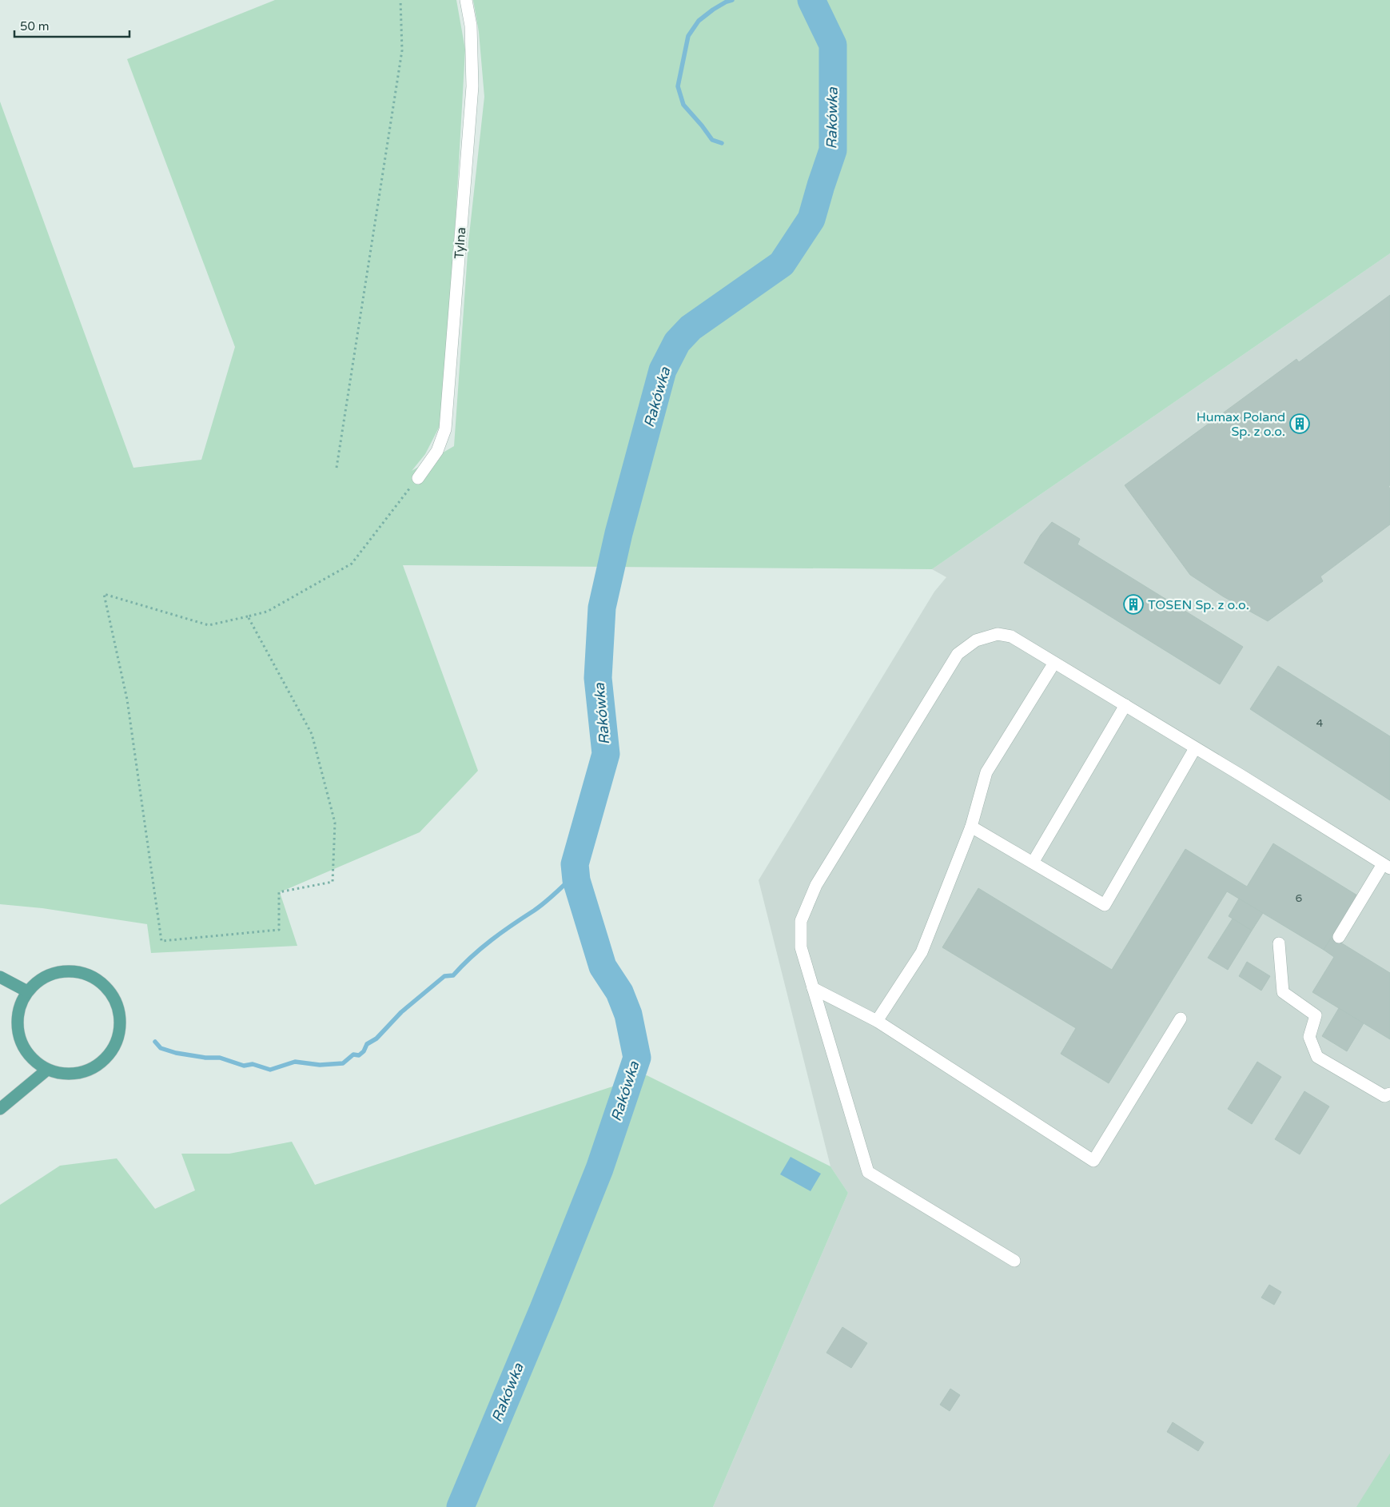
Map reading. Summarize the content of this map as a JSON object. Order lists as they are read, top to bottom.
{
  "streets": {
    "street": ["Tylna"]
  },
  "water": ["Rakówka"],
  "places": {
    "building": ["Humax Poland Sp. z o.o.", "TOSEN Sp. z o.o."]
  },
  "house_numbers": ["4", "6"],
  "scale_bar": "50 m"
}
